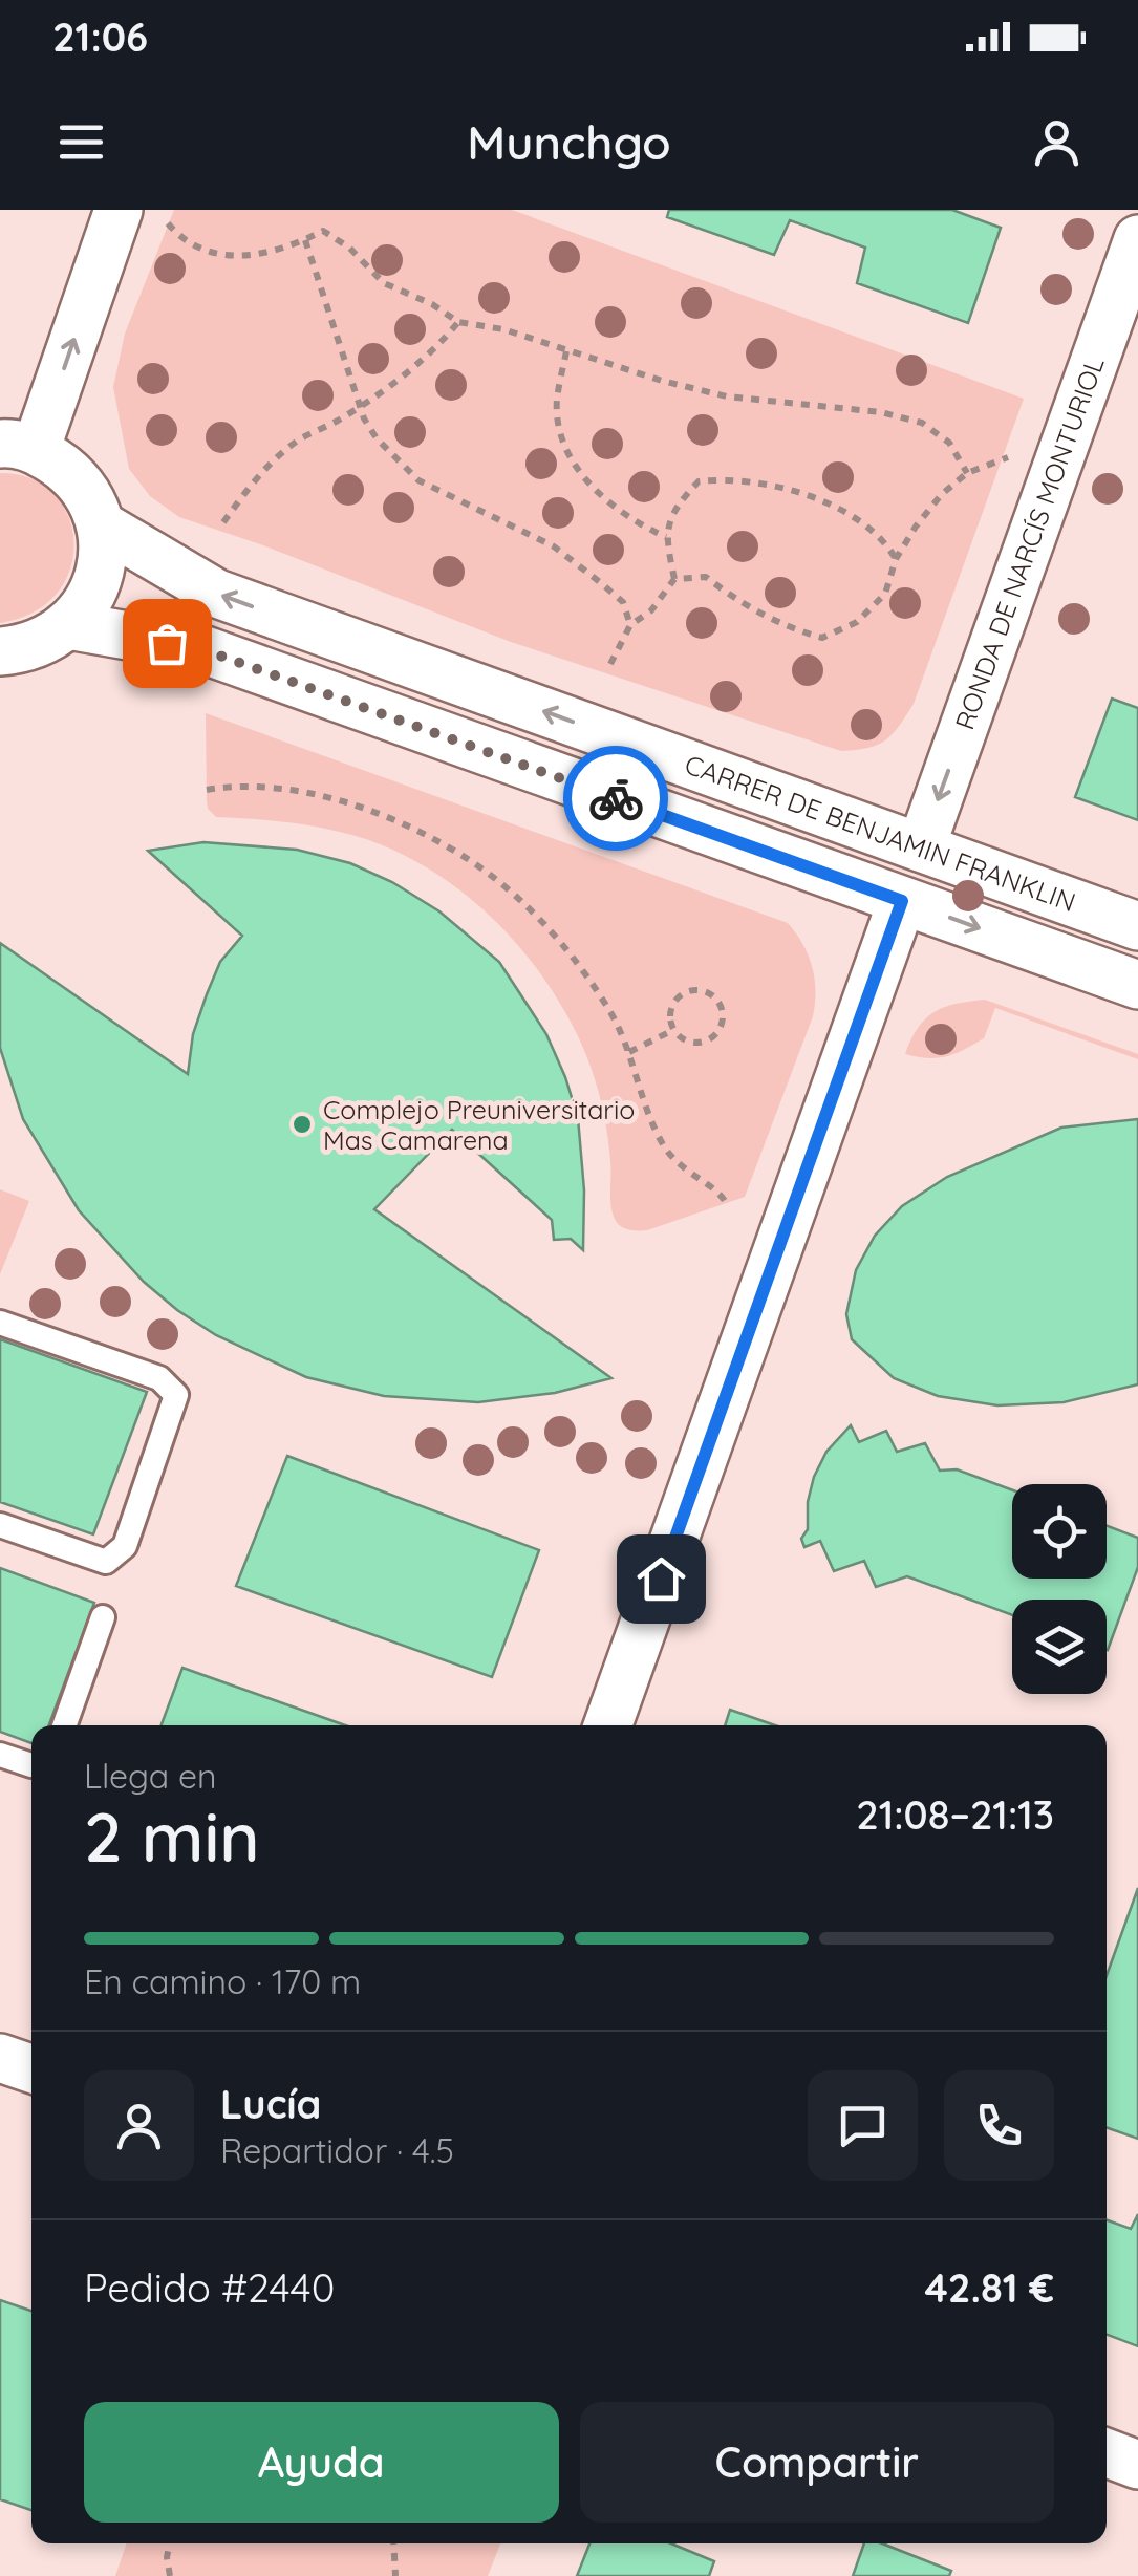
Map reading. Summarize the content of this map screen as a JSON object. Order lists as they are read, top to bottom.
{
  "streets": {
    "street": ["RONDA DE NARCÍS MONTURIOL", "CARRER DE BENJAMIN FRANKLIN"]
  },
  "crossings": [
    ["RONDA DE NARCÍS MONTURIOL", "CARRER DE BENJAMIN FRANKLIN"]
  ],
  "one_way": ["RONDA DE NARCÍS MONTURIOL"],
  "places": ["Complejo Preuniversitario Mas Camarena"],
  "page": {
    "status": "21:06",
    "header": "Munchgo",
    "heading": ["2 min", "Llega en", "21:08–21:13"],
    "panel": [
      "Lucía",
      "Repartidor · 4.5",
      "Pedido #2440",
      "42.81 €"
    ],
    "bar": "En camino · 170 m",
    "buttons": ["Ayuda", "Compartir"]
  }
}
